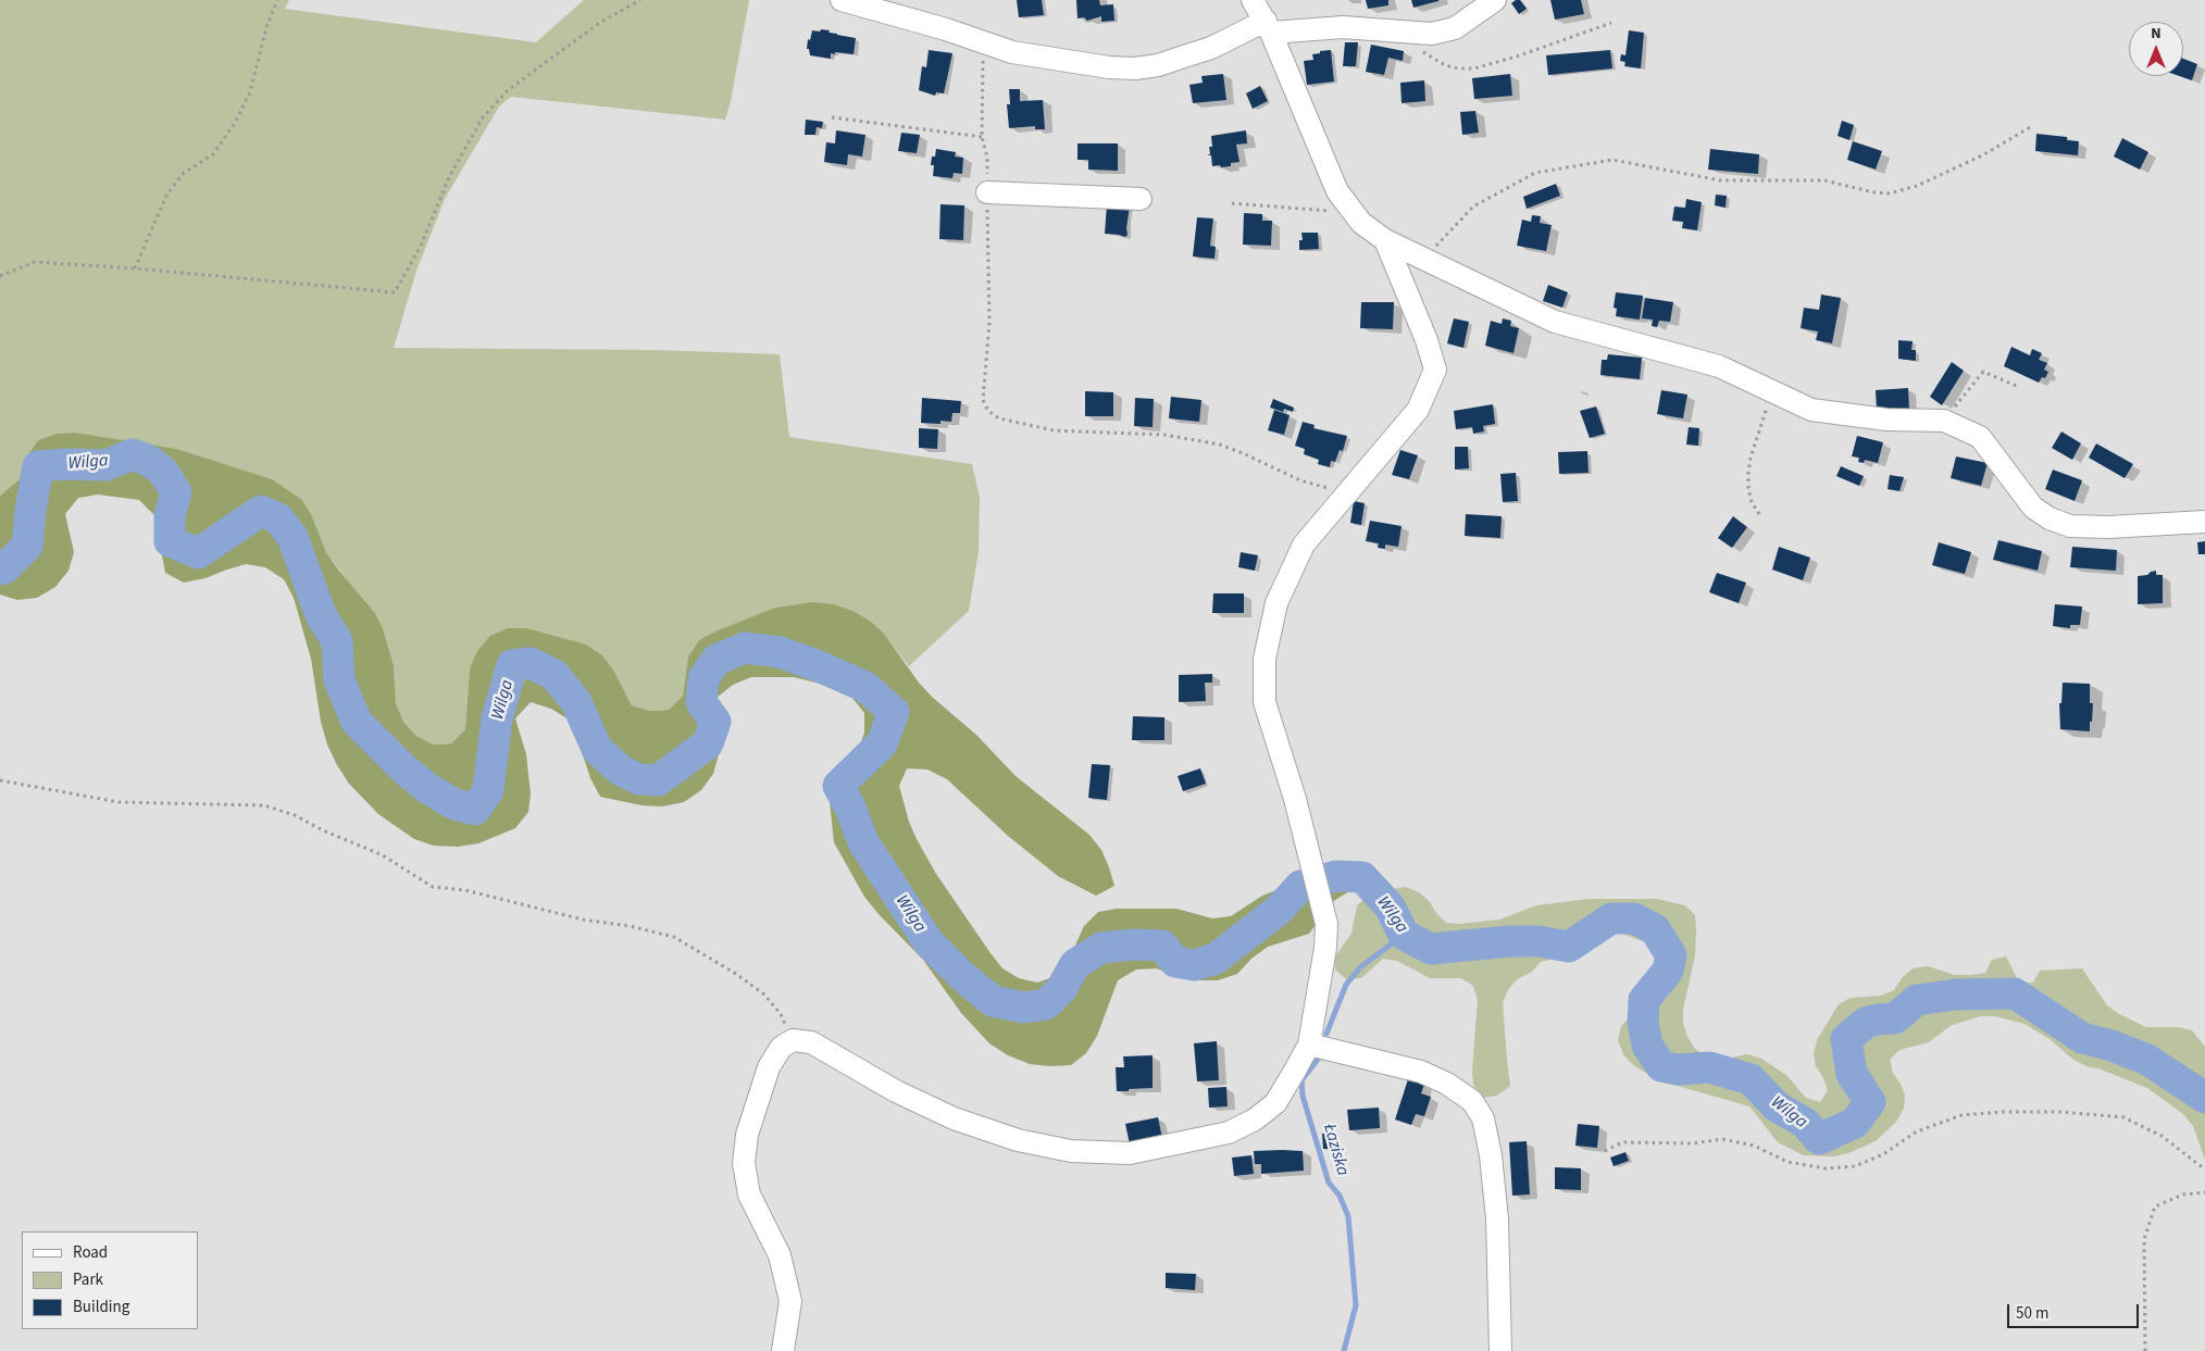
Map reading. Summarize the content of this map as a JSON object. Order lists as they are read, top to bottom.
{
  "water": ["Wilga", "Łaziska"],
  "legend": ["Road", "Park", "Building"],
  "scale_bar": "50 m",
  "north": "top"
}
